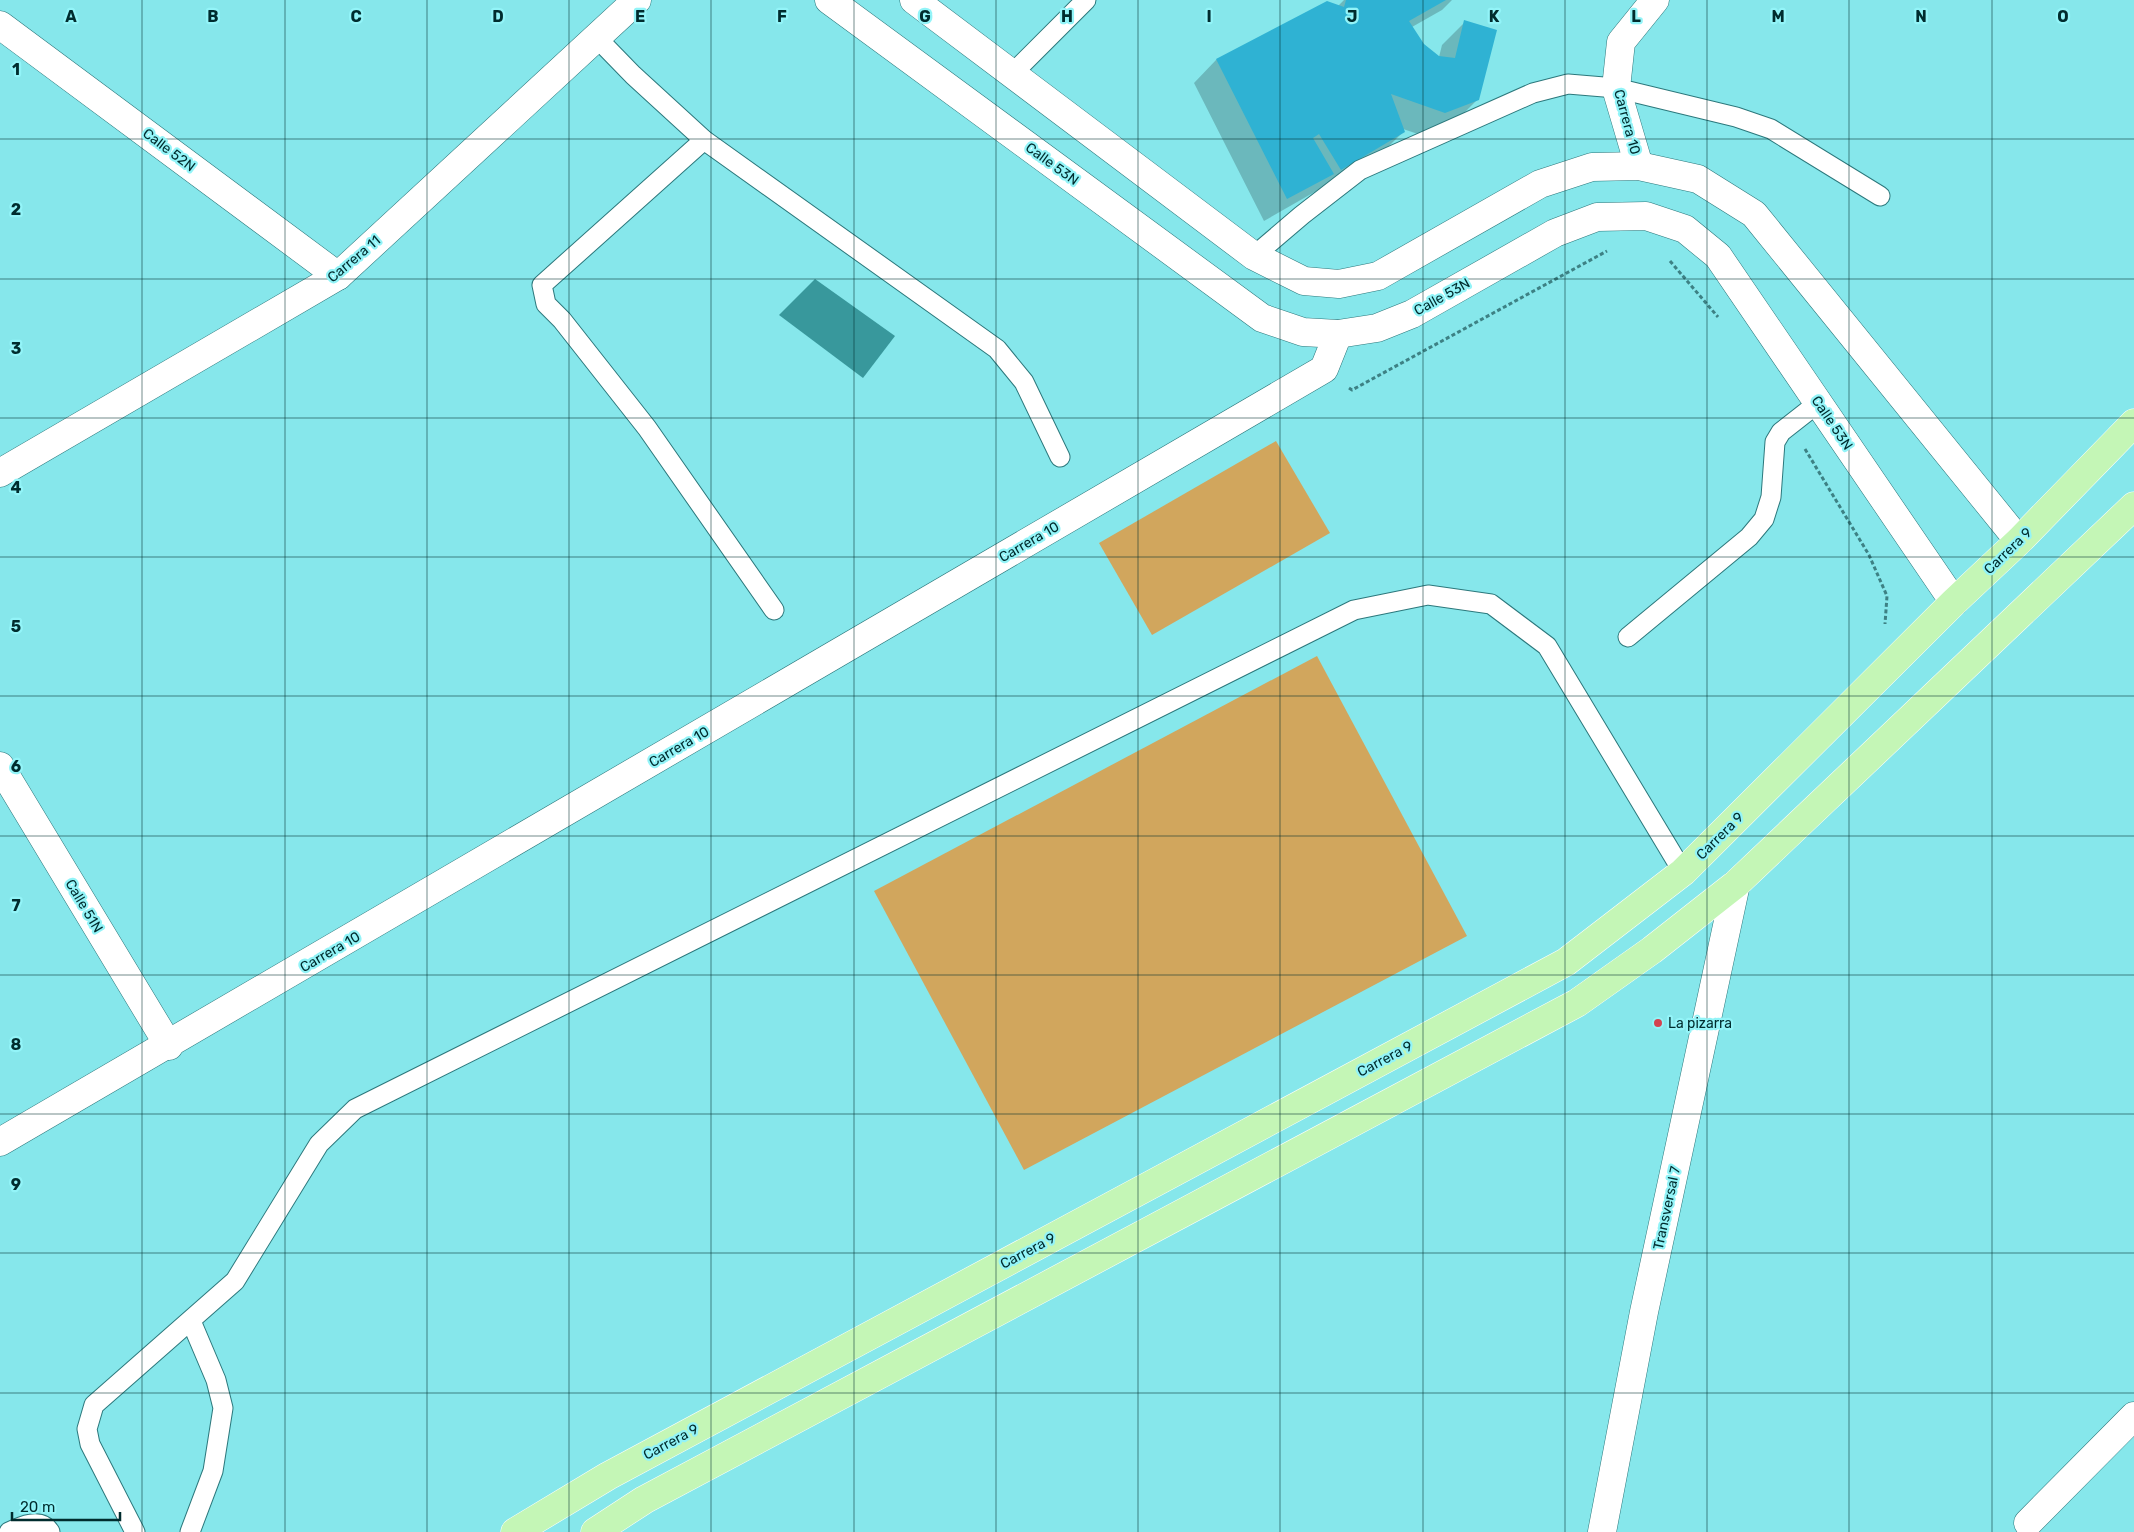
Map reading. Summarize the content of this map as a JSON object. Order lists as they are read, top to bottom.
{
  "streets": {
    "main road": ["Carrera 9"],
    "street": [
      "Carrera 10",
      "Calle 52N",
      "Calle 53N",
      "Carrera 11",
      "Calle 51N",
      "Transversal 7"
    ]
  },
  "crossings": [
    ["Carrera 10", "Calle 53N"],
    ["Carrera 10", "Calle 51N"],
    ["Calle 52N", "Carrera 11"],
    ["Calle 53N", "Carrera 9"]
  ],
  "places": ["La pizarra"],
  "scale_bar": "20 m",
  "grid": {
    "columns": [
      "A",
      "B",
      "C",
      "D",
      "E",
      "F",
      "G",
      "H",
      "I",
      "J",
      "K",
      "L",
      "M",
      "N",
      "O"
    ],
    "rows": [
      "1",
      "2",
      "3",
      "4",
      "5",
      "6",
      "7",
      "8",
      "9"
    ]
  }
}
